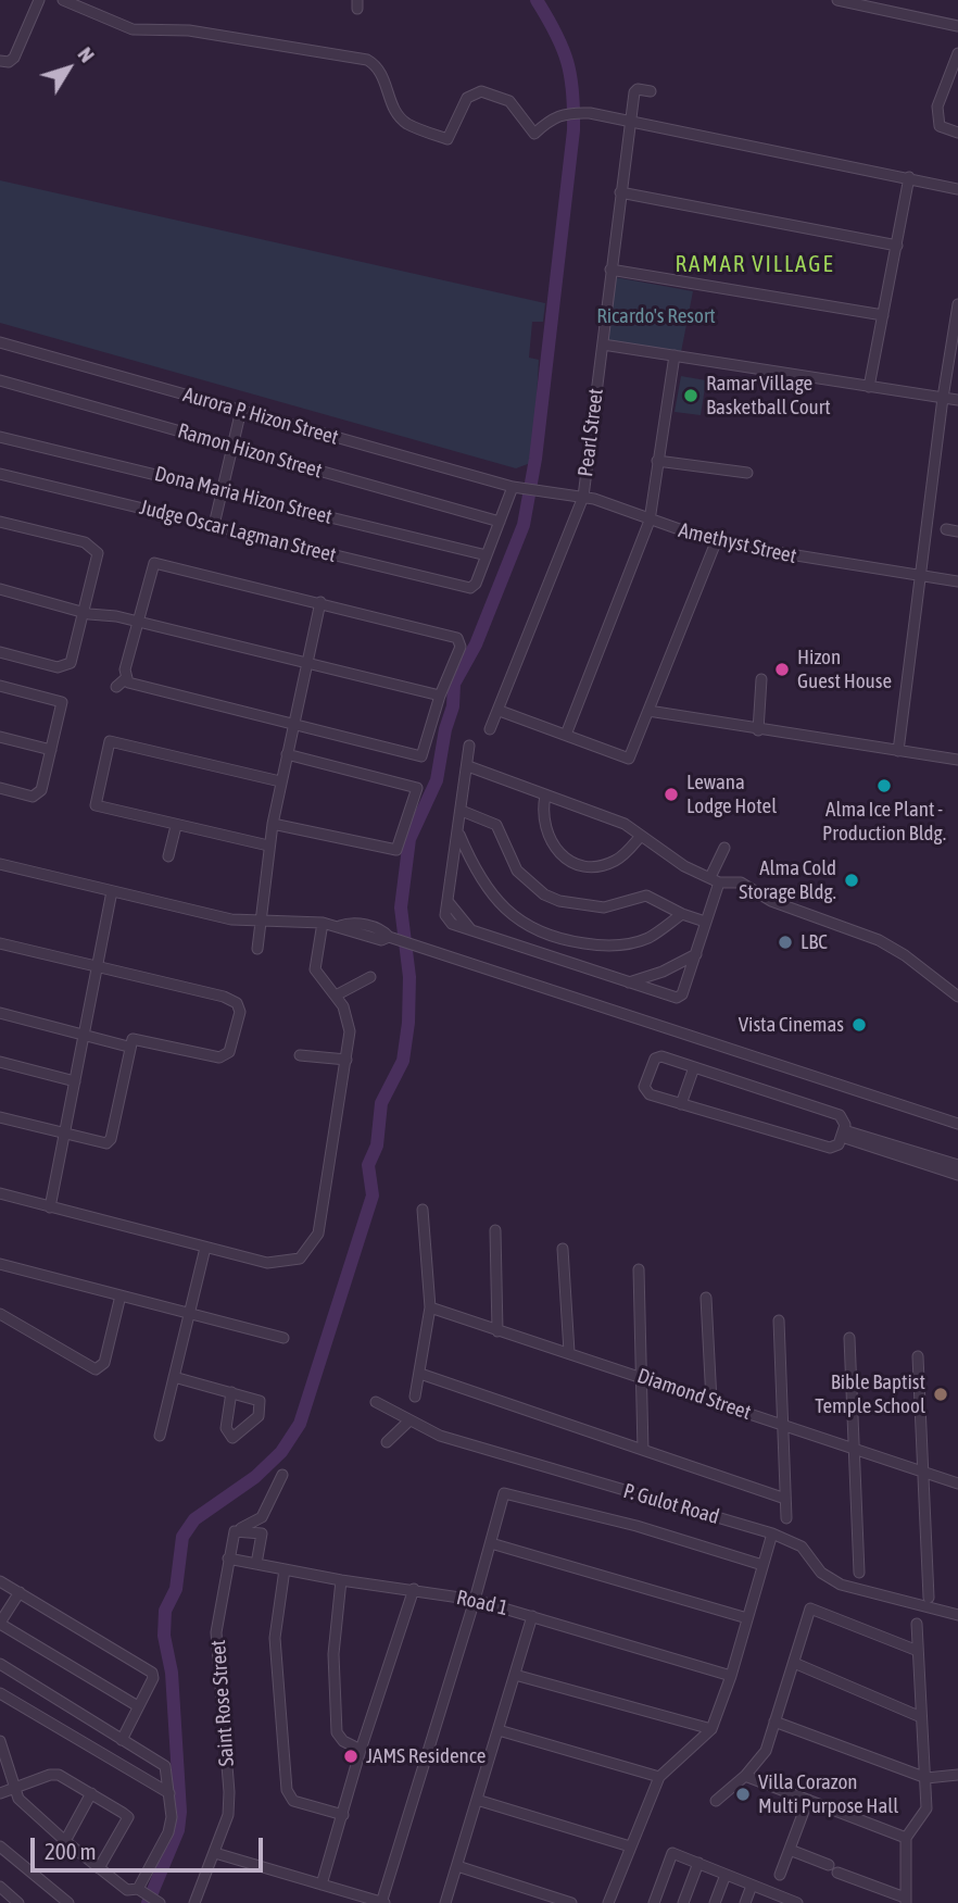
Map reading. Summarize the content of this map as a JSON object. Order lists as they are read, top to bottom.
{
  "streets": {
    "street": [
      "Aurora P. Hizon Street",
      "Pearl Street",
      "Ramon Hizon Street",
      "Dona Maria Hizon Street",
      "Judge Oscar Lagman Street",
      "Amethyst Street",
      "Diamond Street",
      "P. Gulot Road",
      "Road 1",
      "Saint Rose Street"
    ]
  },
  "crossings": [
    ["Aurora P. Hizon Street", "Amethyst Street"],
    ["Pearl Street", "Amethyst Street"],
    ["Dona Maria Hizon Street", "Judge Oscar Lagman Street"],
    ["Road 1", "Saint Rose Street"]
  ],
  "districts": ["RAMAR VILLAGE"],
  "parks": ["Ricardo's Resort"],
  "places": [
    "Ramar Village Basketball Court",
    "Hizon Guest House",
    "Alma Ice Plant - Production Bldg.",
    "Lewana Lodge Hotel",
    "Alma Cold Storage Bldg.",
    "LBC",
    "Vista Cinemas",
    "Bible Baptist Temple School",
    "JAMS Residence",
    "Villa Corazon Multi Purpose Hall"
  ],
  "scale_bar": "200 m",
  "north": "top right"
}
